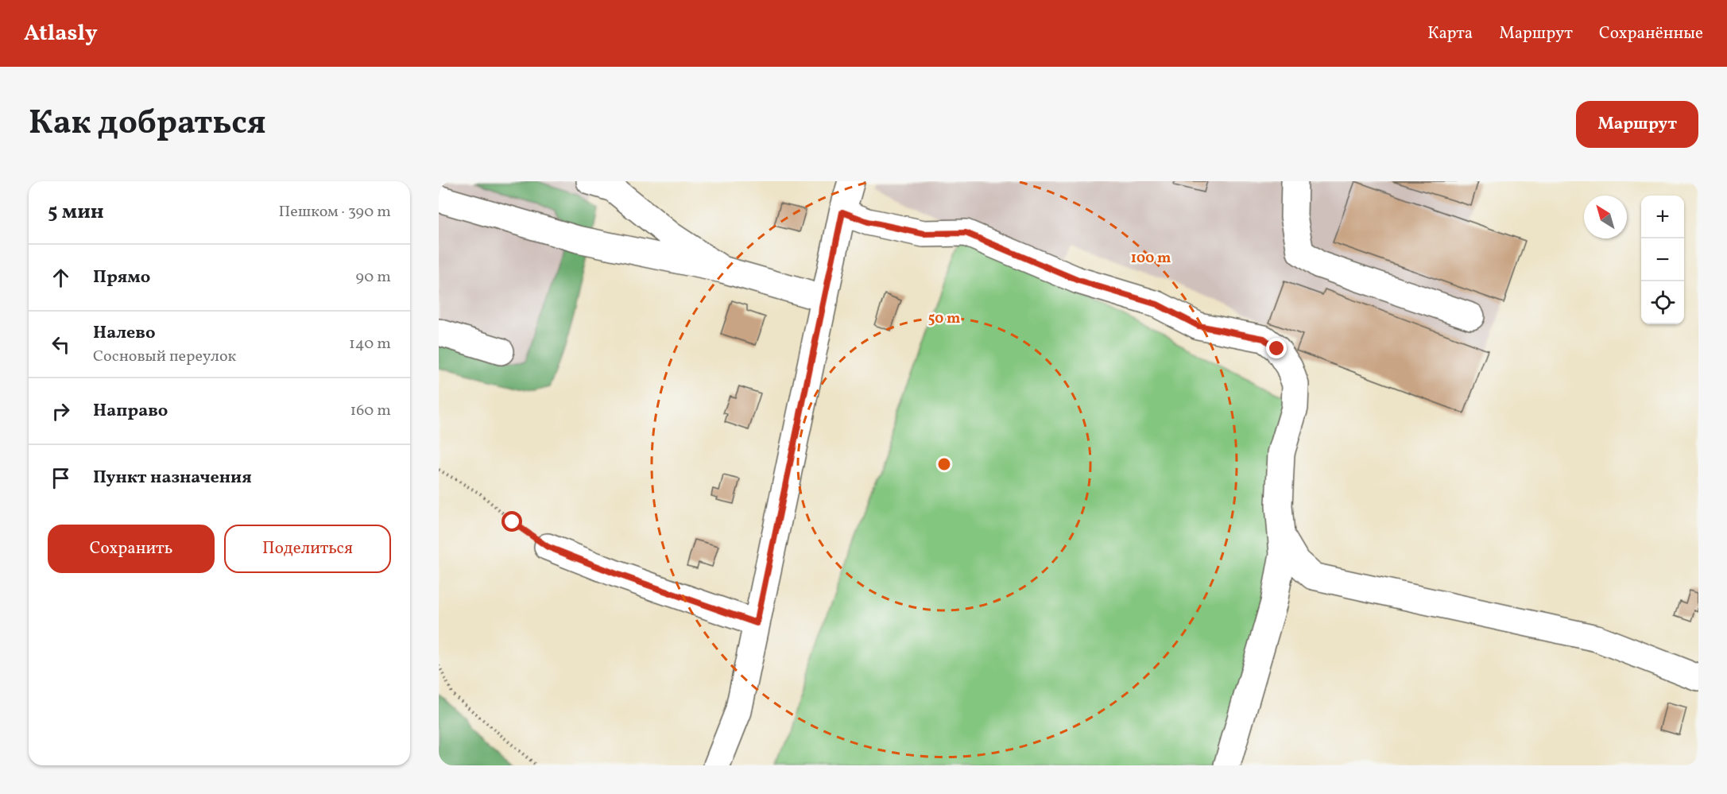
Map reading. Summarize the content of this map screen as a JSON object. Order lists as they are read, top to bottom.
{
  "north": "top left",
  "page": {
    "header": "Atlasly",
    "nav": ["Карта", "Маршрут", "Сохранённые"],
    "title": "Как добраться",
    "buttons": [
      "Маршрут",
      ["Сохранить", "Поделиться"]
    ],
    "heading": ["5 мин", "Пешком · 390 m"],
    "map_buttons": ["+", "−"],
    "list": [
      ["Прямо", "90 m"],
      ["Налево", "Сосновый переулок", "140 m"],
      ["Направо", "160 m"],
      "Пункт назначения"
    ]
  },
  "rings": ["100 m", "50 m"]
}
